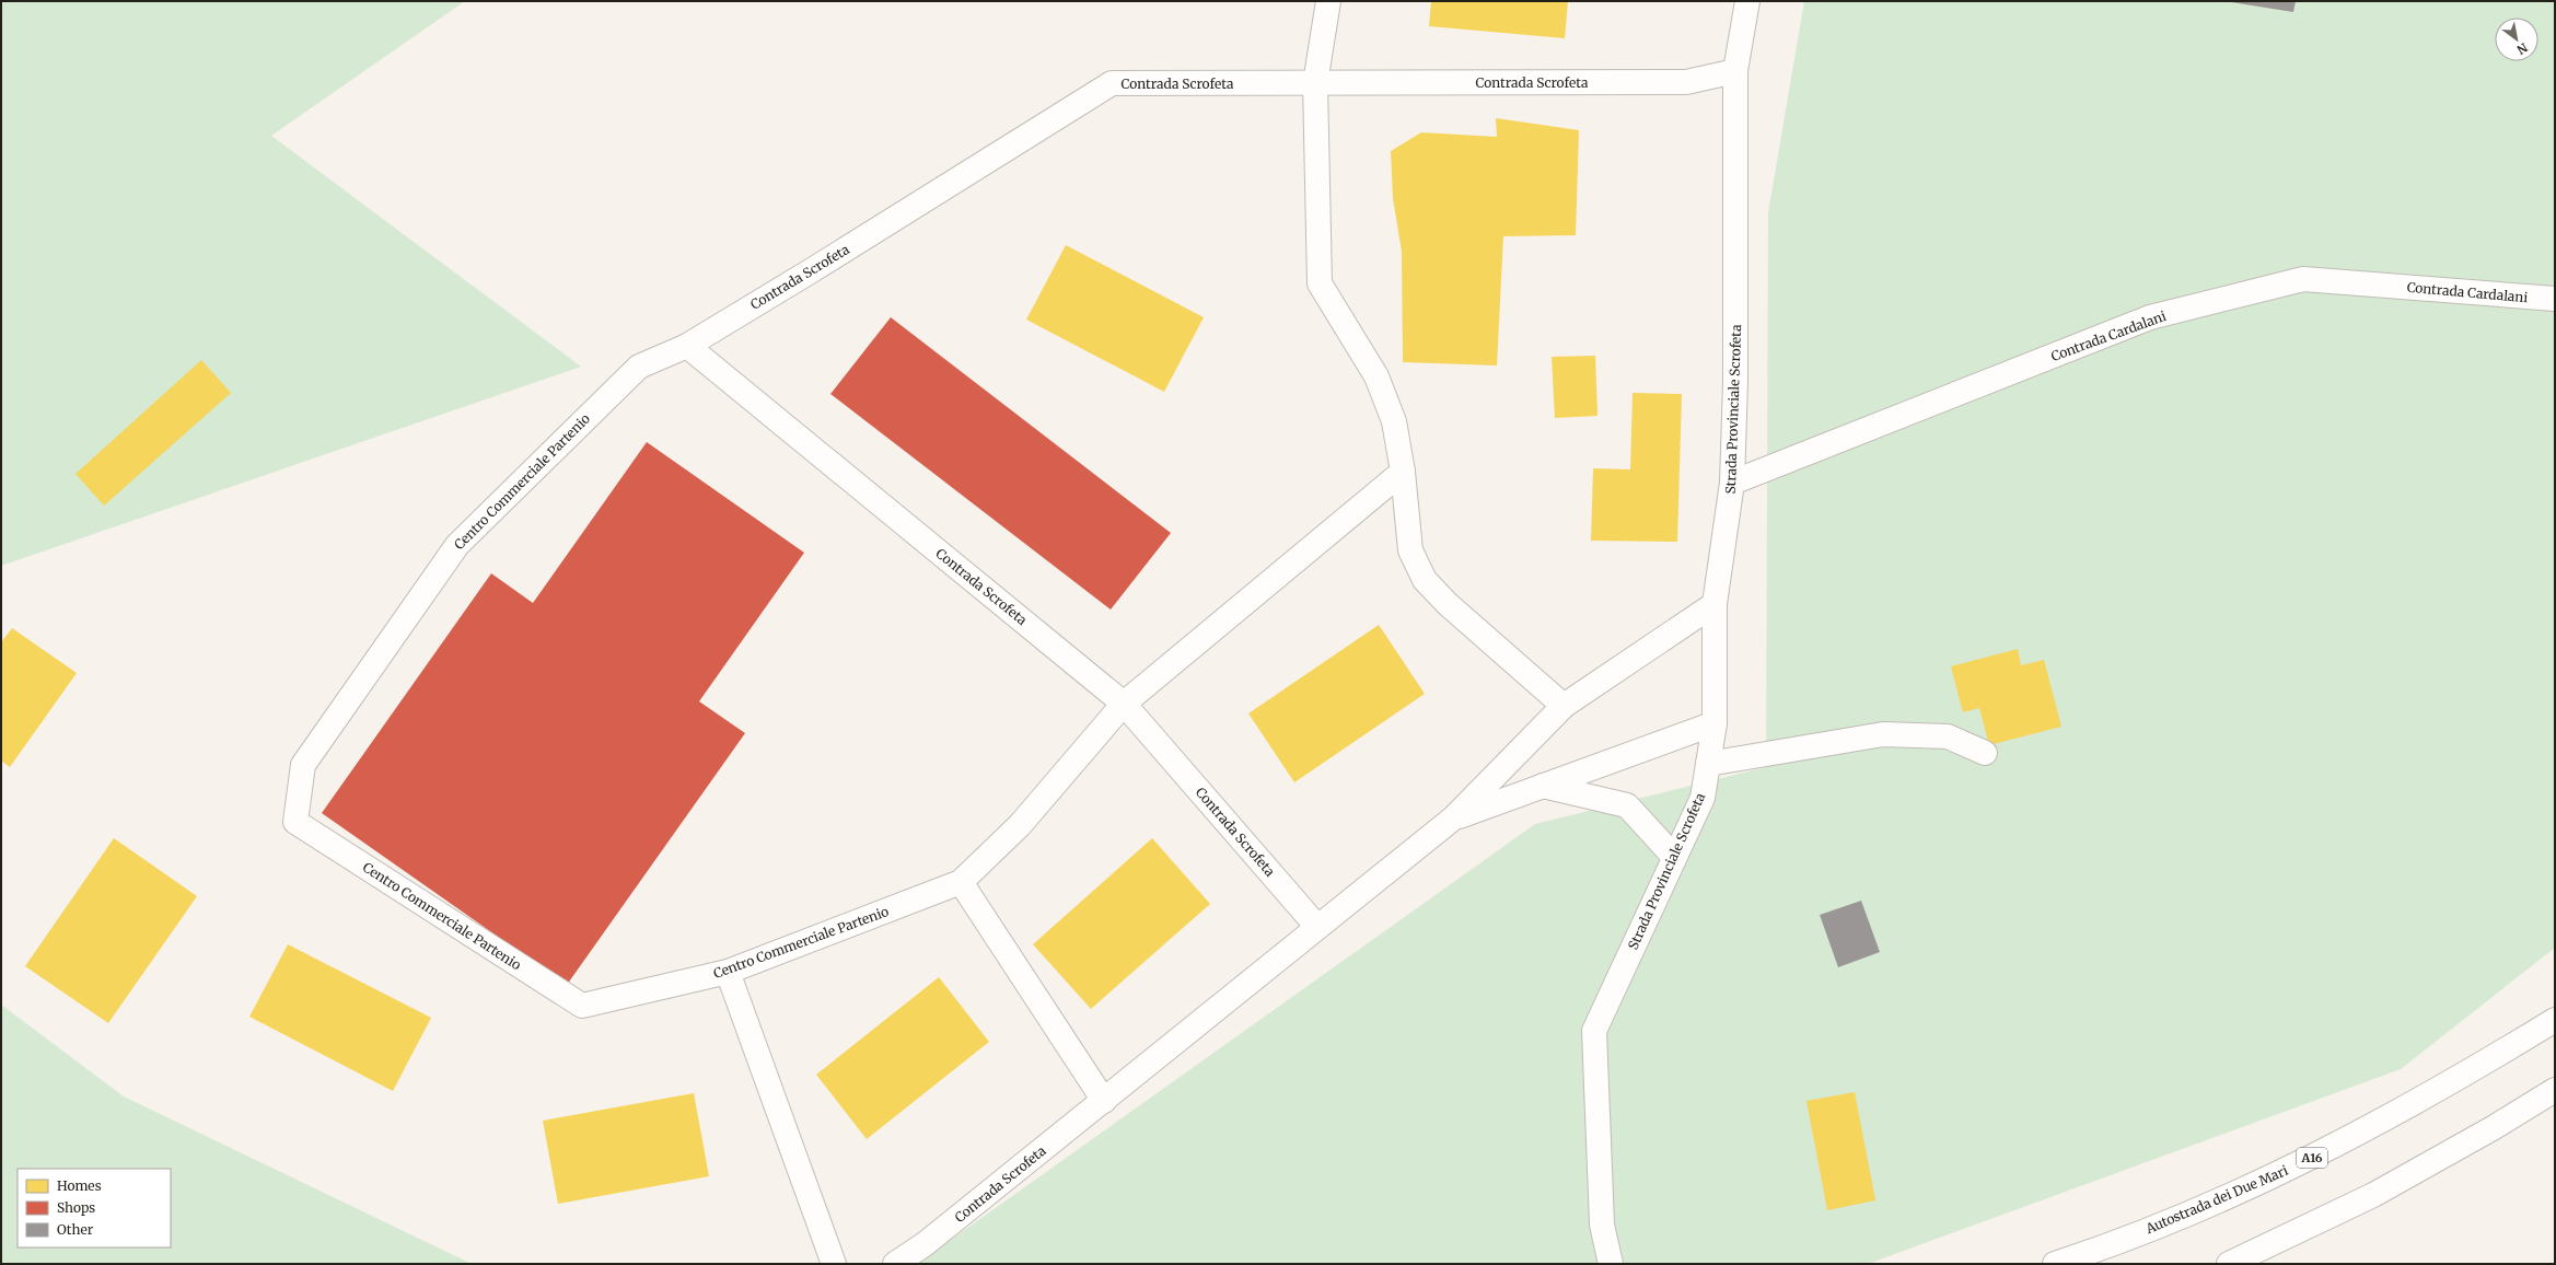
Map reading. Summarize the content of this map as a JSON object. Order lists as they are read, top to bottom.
{
  "streets": {
    "main road": [
      "Contrada Scrofeta",
      "Contrada Cardalani",
      "Strada Provinciale Scrofeta",
      "Centro Commerciale Partenio",
      "A16",
      "Autostrada dei Due Mari"
    ]
  },
  "crossings": [
    ["Contrada Scrofeta", "Strada Provinciale Scrofeta"],
    ["Contrada Scrofeta", "Centro Commerciale Partenio"],
    ["Contrada Cardalani", "Strada Provinciale Scrofeta"]
  ],
  "legend": ["Homes", "Shops", "Other"],
  "north": "bottom right"
}
